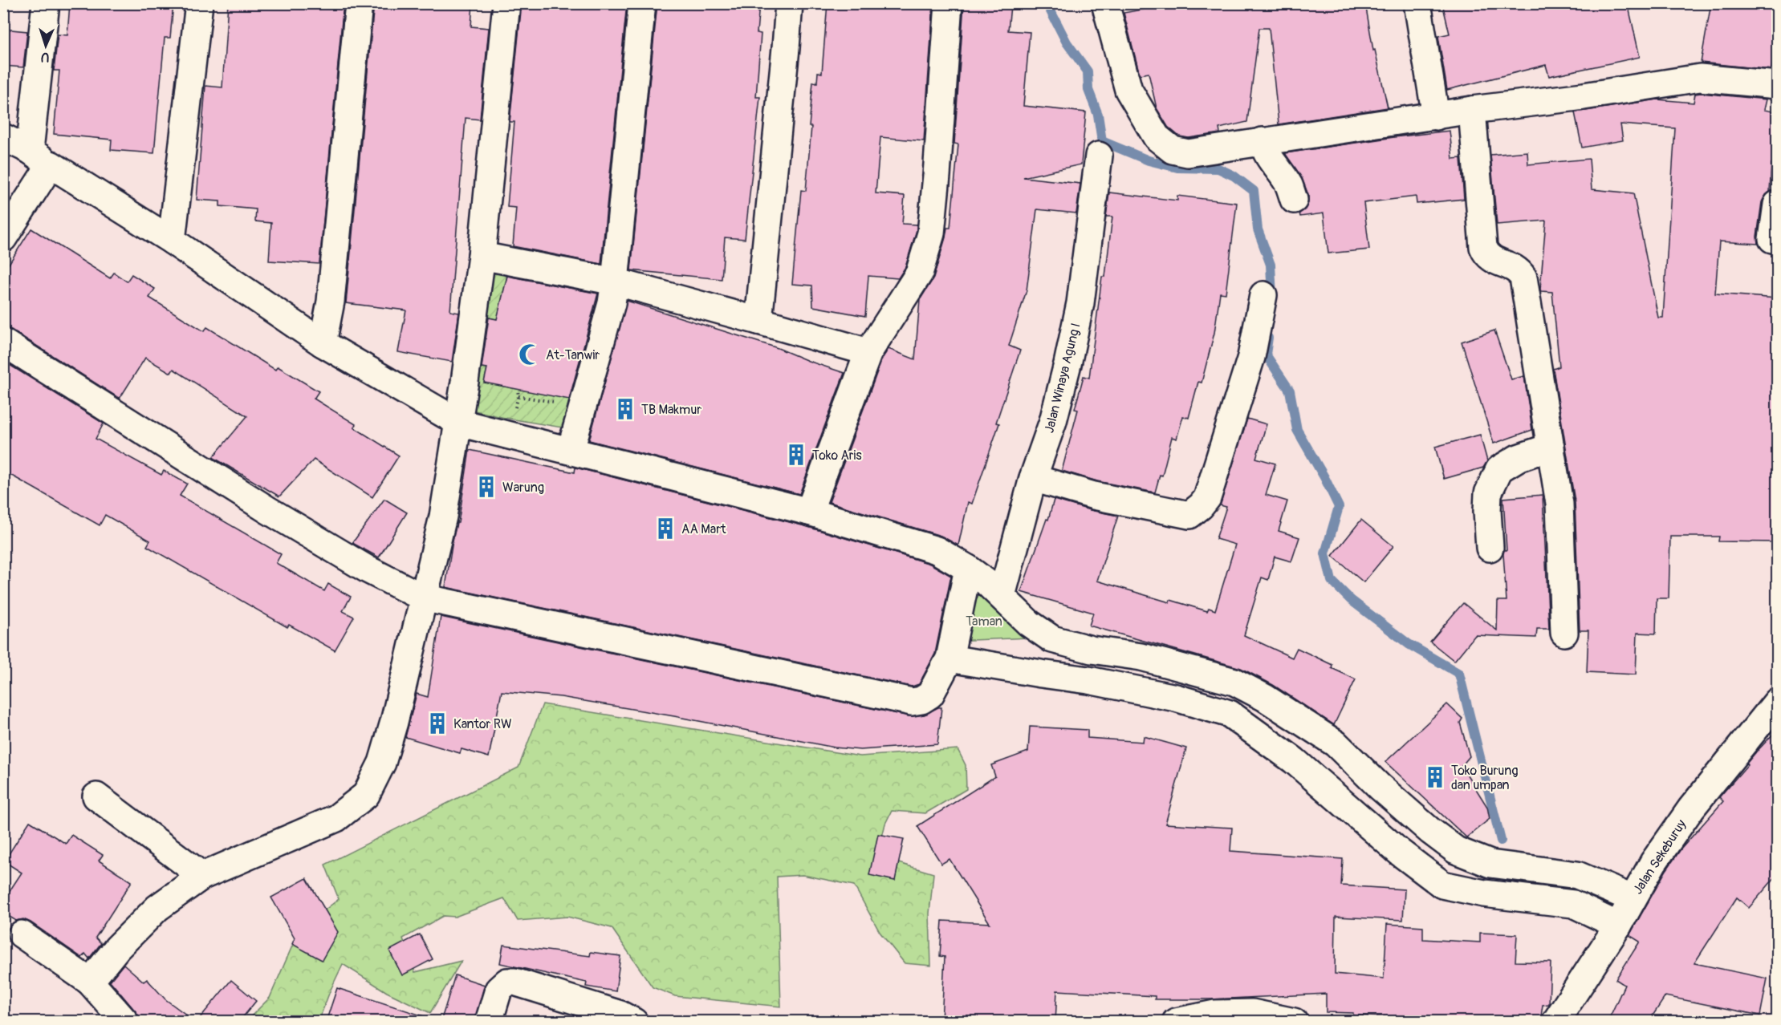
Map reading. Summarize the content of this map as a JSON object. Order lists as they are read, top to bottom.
{
  "streets": {
    "street": ["Jalan Winaya Agung I", "Jalan Sekeburuy"]
  },
  "parks": ["Taman"],
  "places": {
    "mosque": ["At-Tanwir"],
    "building": [
      "TB Makmur",
      "Toko Aris",
      "Warung",
      "AA Mart",
      "Kantor RW",
      "Toko Burung dan umpan"
    ]
  },
  "north": "bottom"
}
